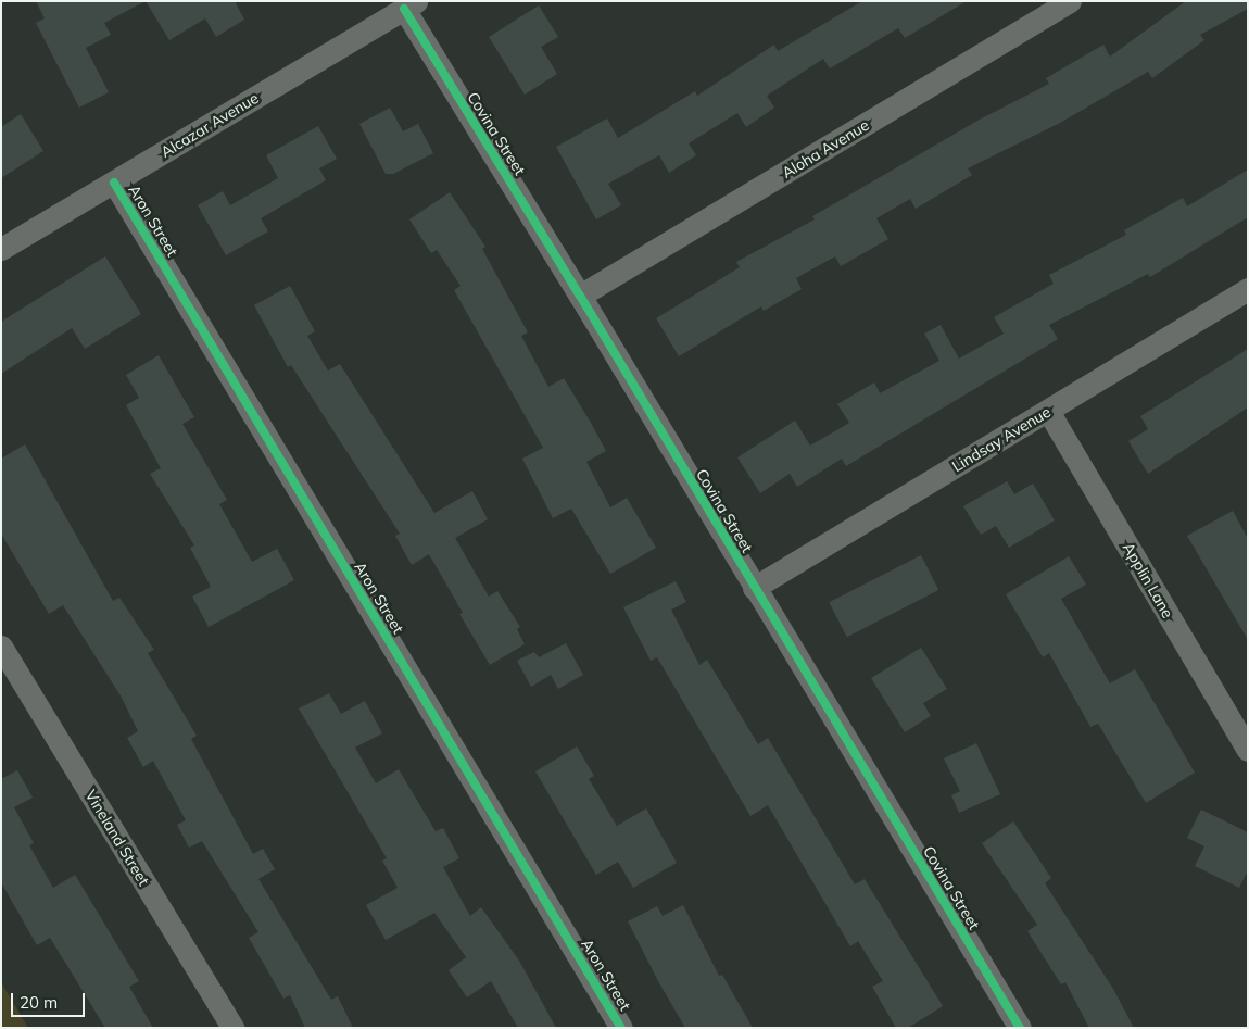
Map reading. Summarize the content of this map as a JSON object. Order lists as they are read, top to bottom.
{
  "streets": {
    "street": [
      "Alcazar Avenue",
      "Covina Street",
      "Aloha Avenue",
      "Aron Street",
      "Lindsay Avenue",
      "Applin Lane",
      "Vineland Street"
    ]
  },
  "crossings": [
    ["Alcazar Avenue", "Covina Street"],
    ["Alcazar Avenue", "Aron Street"],
    ["Covina Street", "Aloha Avenue"],
    ["Covina Street", "Lindsay Avenue"],
    ["Lindsay Avenue", "Applin Lane"]
  ],
  "scale_bar": "20 m"
}
